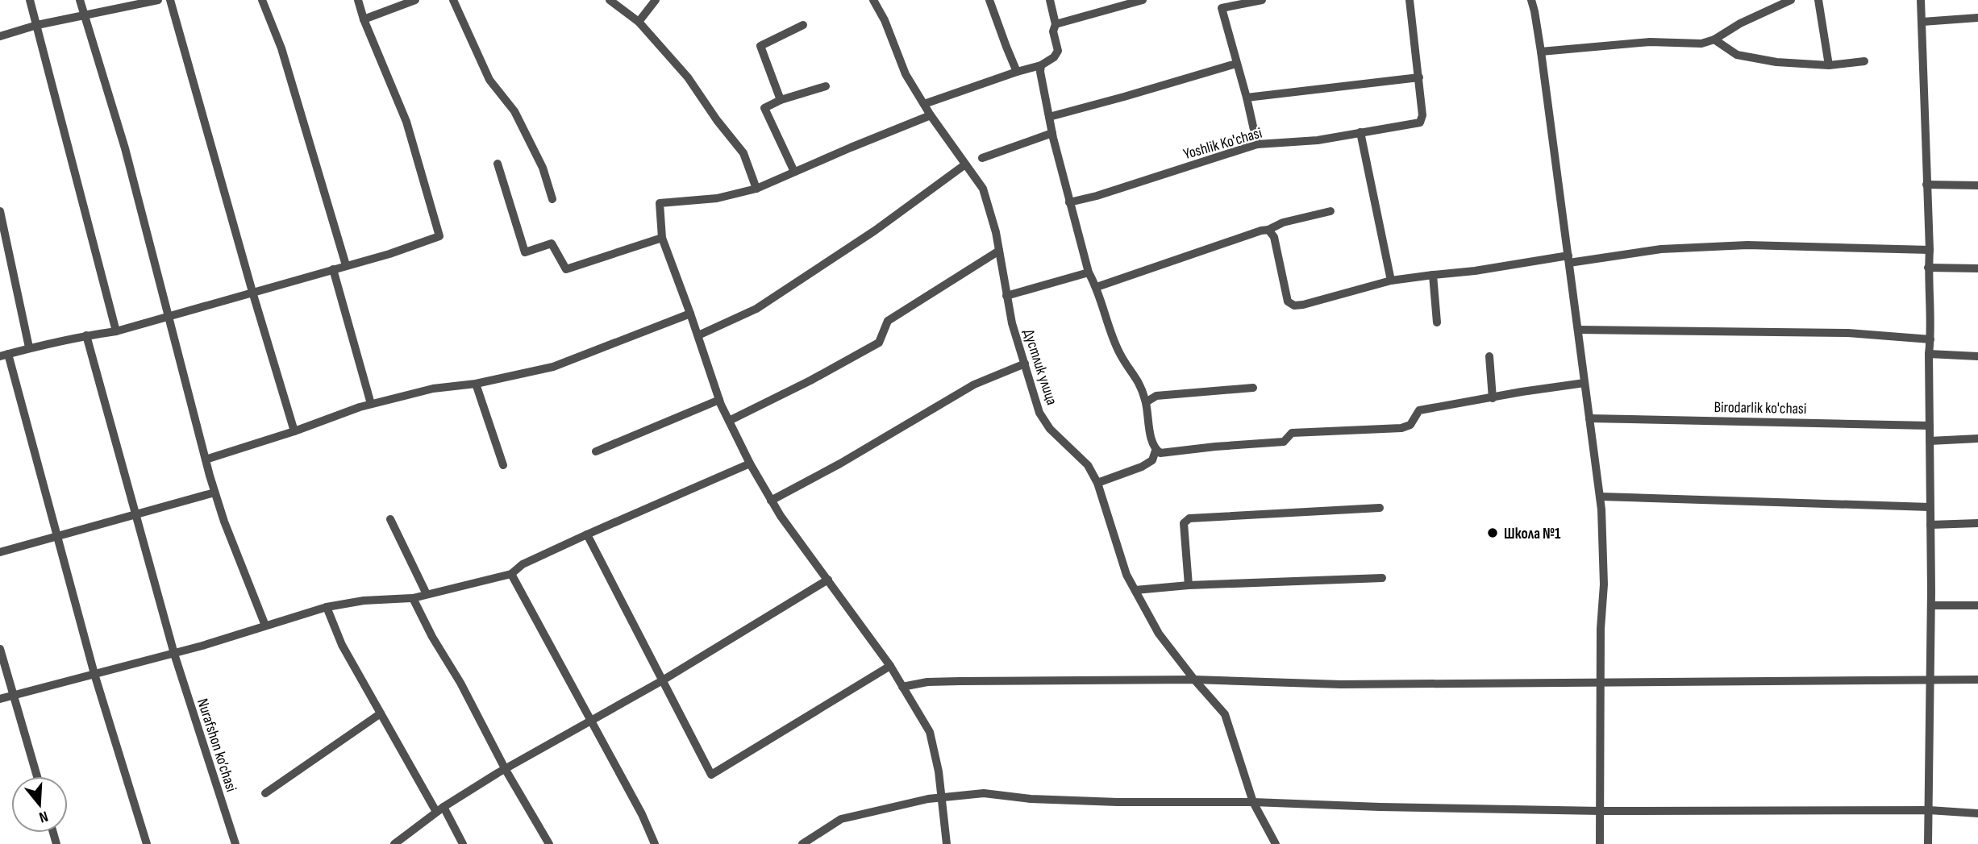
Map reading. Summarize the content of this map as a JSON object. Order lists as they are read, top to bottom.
{
  "streets": {
    "street": [
      "Yoshlik Ko'chasi",
      "Дустлик улица",
      "Birodarlik ko'chasi",
      "Nurafshon ko’chasi"
    ]
  },
  "places": ["Школа №1"],
  "north": "bottom"
}
